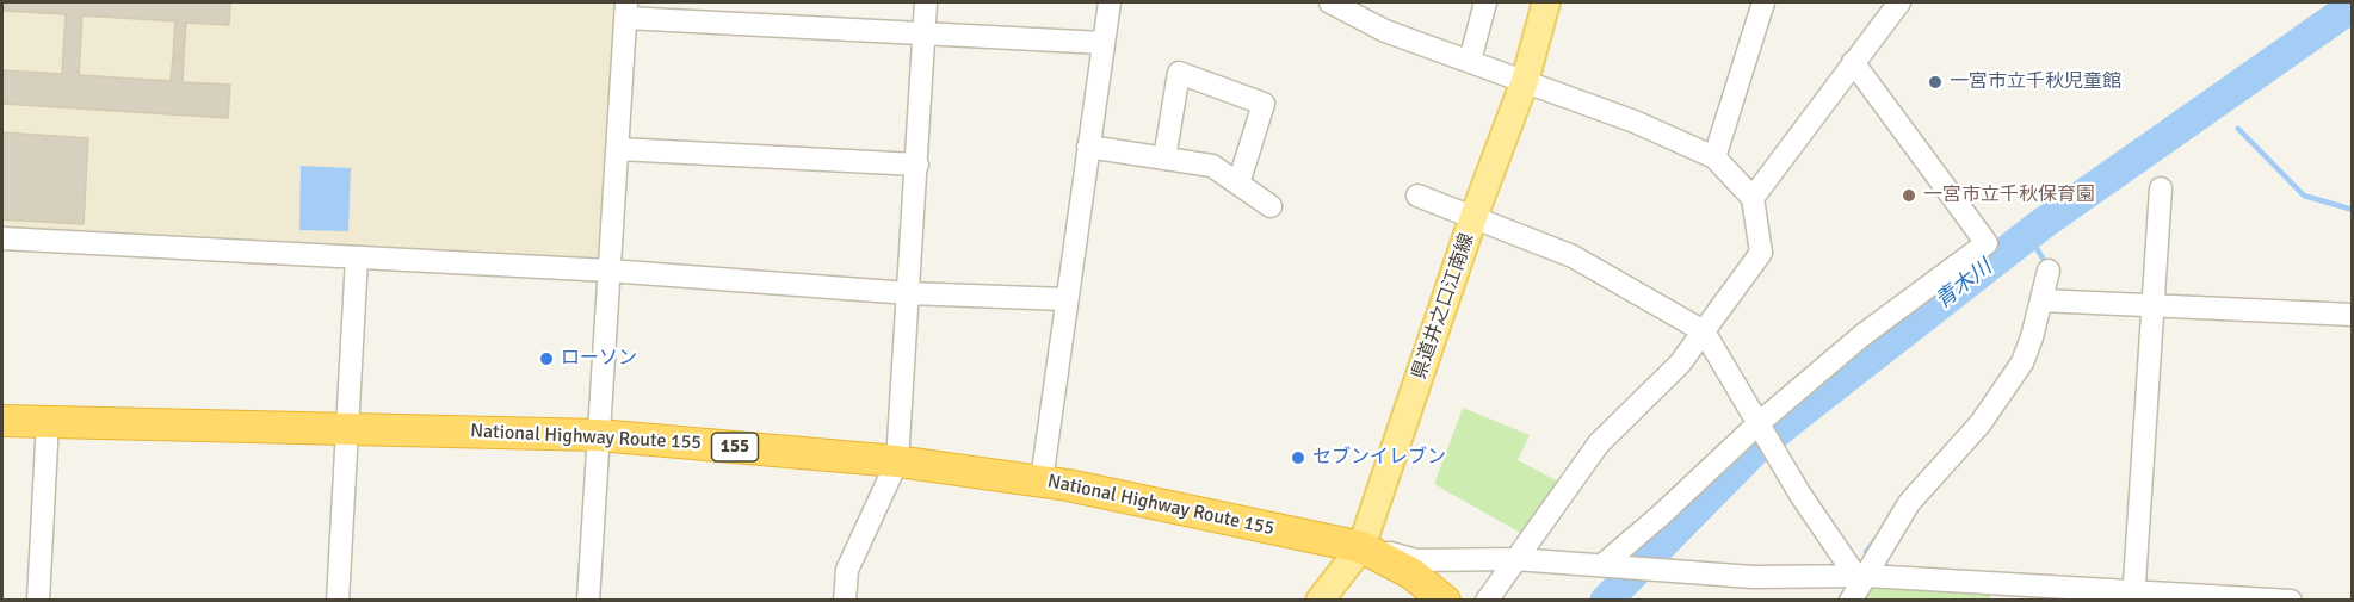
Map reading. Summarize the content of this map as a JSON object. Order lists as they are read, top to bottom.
{
  "streets": {
    "highway": ["National Highway Route 155", "155"],
    "main road": ["県道井之口江南線"]
  },
  "crossings": [
    ["県道井之口江南線", "National Highway Route 155"]
  ],
  "water": ["青木川"],
  "places": [
    "一宮市立千秋児童館",
    "一宮市立千秋保育園",
    "ローソン",
    "セブンイレブン"
  ]
}
